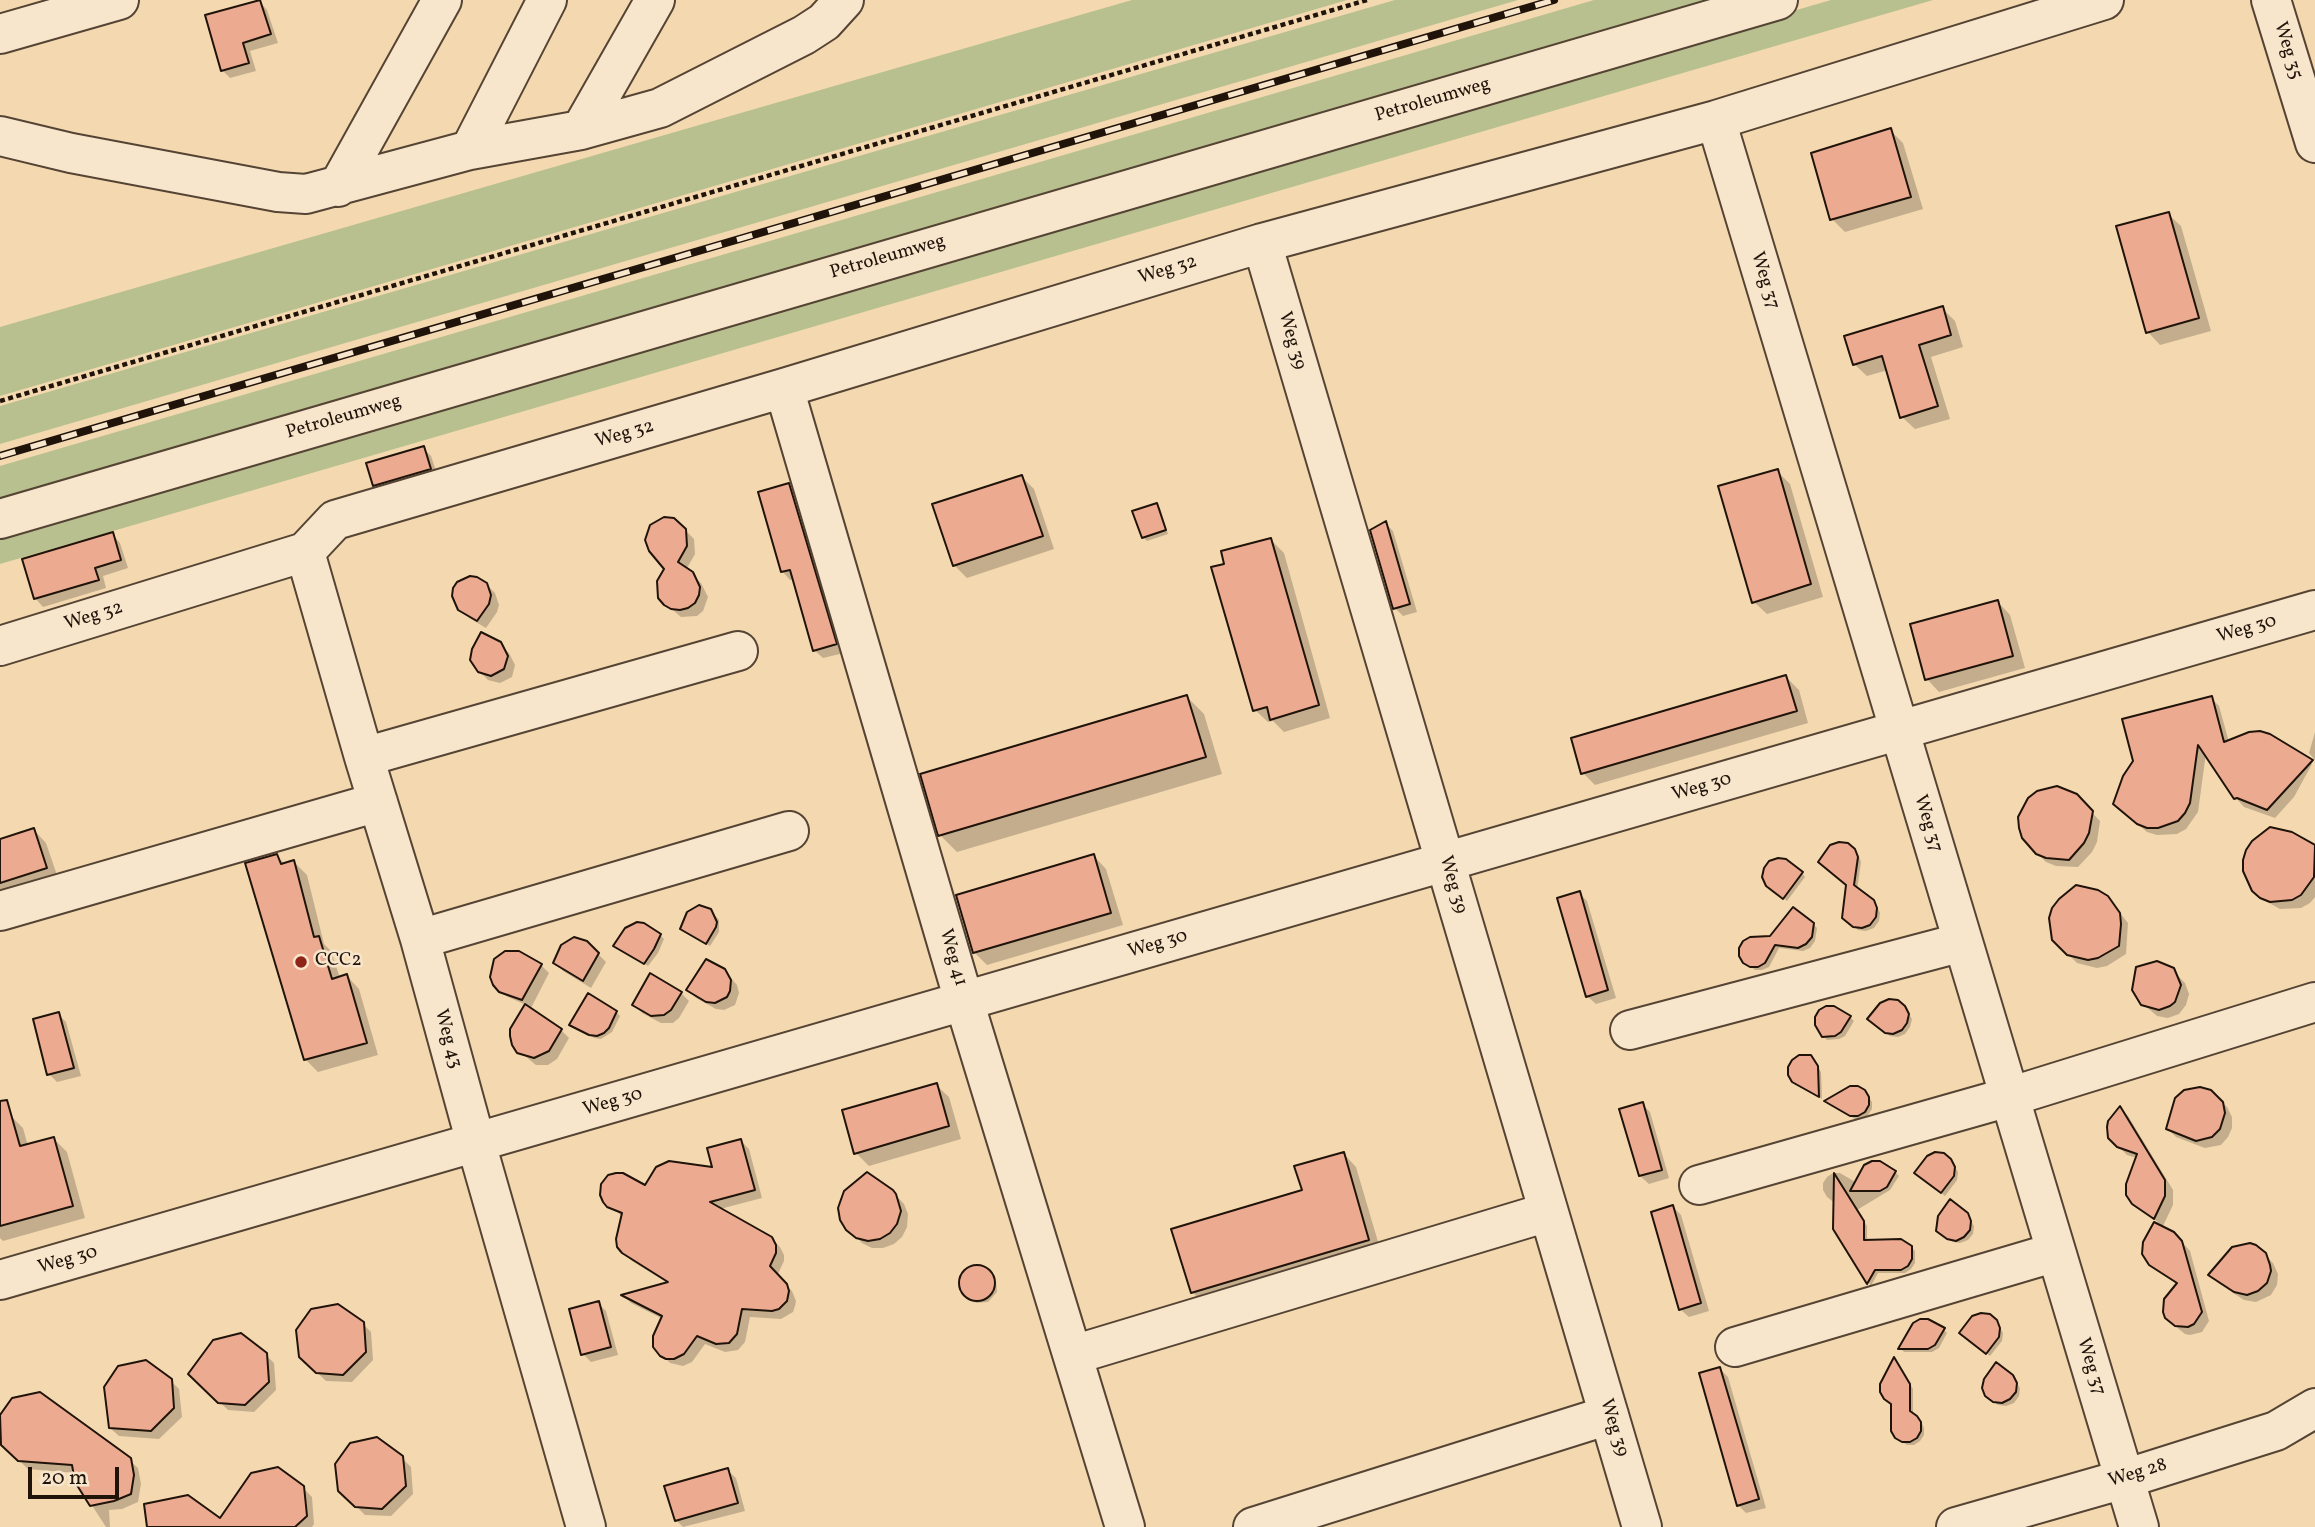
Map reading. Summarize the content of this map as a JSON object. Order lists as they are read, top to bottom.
{
  "streets": {
    "street": [
      "Weg 35",
      "Petroleumweg",
      "Weg 32",
      "Weg 37",
      "Weg 39",
      "Weg 30",
      "Weg 41",
      "Weg 43",
      "Weg 28"
    ]
  },
  "crossings": [
    ["Weg 32", "Weg 37"],
    ["Weg 32", "Weg 39"],
    ["Weg 32", "Weg 41"],
    ["Weg 32", "Weg 43"],
    ["Weg 37", "Weg 30"],
    ["Weg 37", "Weg 28"],
    ["Weg 39", "Weg 30"],
    ["Weg 30", "Weg 41"],
    ["Weg 30", "Weg 43"]
  ],
  "places": ["CCC2"],
  "scale_bar": "20 m"
}
